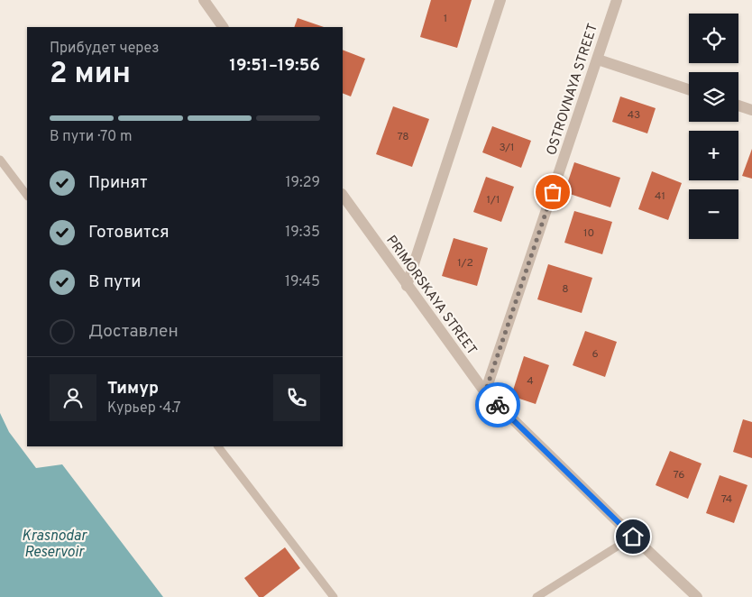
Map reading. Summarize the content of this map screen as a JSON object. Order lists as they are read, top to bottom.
{
  "streets": {
    "street": ["OSTROVNAYA STREET", "PRIMORSKAYA STREET"]
  },
  "crossings": [
    ["OSTROVNAYA STREET", "PRIMORSKAYA STREET"]
  ],
  "water": ["Krasnodar Reservoir"],
  "house_numbers": [
    "1",
    "43",
    "78",
    "3/1",
    "41",
    "1/1",
    "10",
    "1/2",
    "8",
    "6",
    "4",
    "76",
    "74"
  ],
  "page": {
    "map_buttons": ["+", "−"],
    "heading": ["2 мин", "Прибудет через", "19:51–19:56"],
    "panel": ["Тимур", "Курьер · 4.7"],
    "bar": "В пути · 70 m",
    "list": [
      ["Принят", "19:29"],
      ["Готовится", "19:35"],
      ["В пути", "19:45"],
      "Доставлен"
    ]
  }
}
